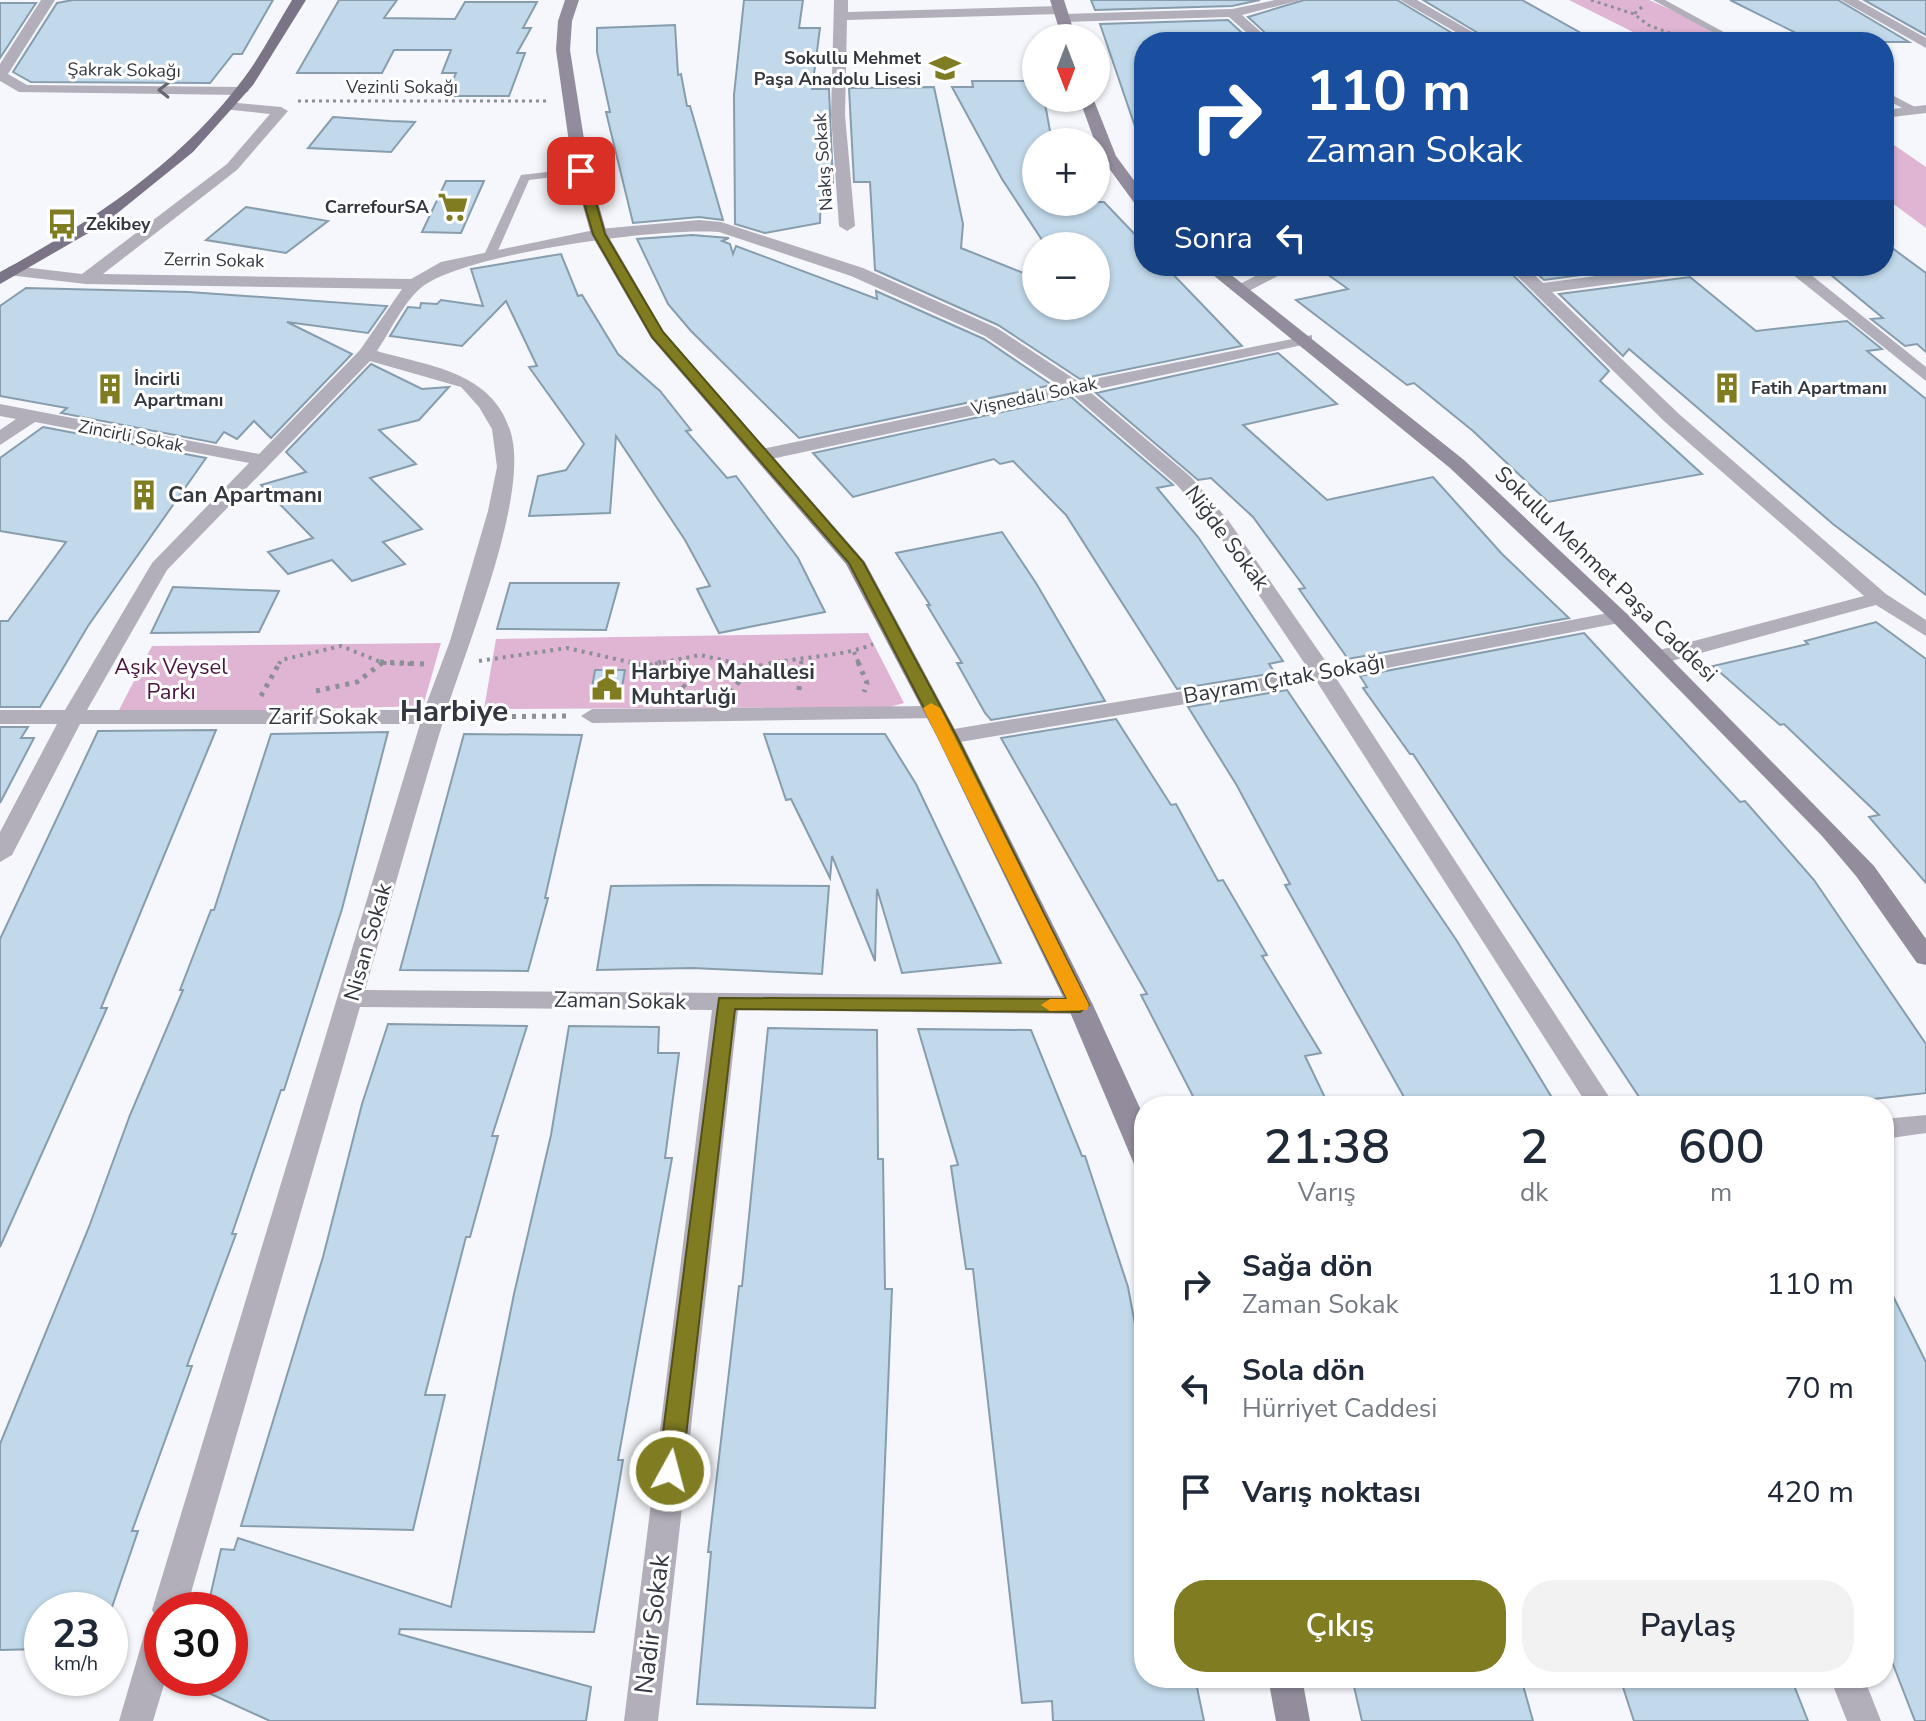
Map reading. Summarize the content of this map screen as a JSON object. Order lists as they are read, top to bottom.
{
  "streets": {
    "street": [
      "Şakrak Sokağı",
      "Nakış Sokak",
      "Zerrin Sokak",
      "Vişnedalı Sokak",
      "Zincirli Sokak",
      "Niğde Sokak",
      "Sokullu Mehmet Paşa Caddesi",
      "Bayram Çıtak Sokağı",
      "Zarif Sokak",
      "Nisan Sokak",
      "Zaman Sokak",
      "Nadir Sokak"
    ],
    "path": ["Vezinli Sokağı"]
  },
  "crossings": [
    ["Zerrin Sokak", "Niğde Sokak"],
    ["Vişnedalı Sokak", "Niğde Sokak"],
    ["Vişnedalı Sokak", "Sokullu Mehmet Paşa Caddesi"],
    ["Niğde Sokak", "Bayram Çıtak Sokağı"],
    ["Sokullu Mehmet Paşa Caddesi", "Bayram Çıtak Sokağı"],
    ["Zarif Sokak", "Nisan Sokak"],
    ["Nisan Sokak", "Zaman Sokak"],
    ["Zaman Sokak", "Nadir Sokak"]
  ],
  "districts": ["Harbiye"],
  "parks": ["Aşık Veysel Parkı"],
  "places": {
    "school or university": ["Sokullu Mehmet Paşa Anadolu Lisesi"],
    "supermarket": ["CarrefourSA"],
    "bus stop": ["Zekibey"],
    "building": ["Fatih Apartmanı", "İncirli Apartmanı", "Can Apartmanı"],
    "public building": ["Harbiye Mahallesi Muhtarlığı"]
  },
  "north": "bottom",
  "page": {
    "map_buttons": ["+", "−"],
    "turn": ["110 m", "Zaman Sokak"],
    "then": "Sonra",
    "eta": [
      "21:38",
      "Varış",
      "2",
      "dk",
      "600",
      "m"
    ],
    "list": [
      {
        "name": "Sağa dön",
        "note": "Zaman Sokak",
        "value": "110 m"
      },
      {
        "name": "Sola dön",
        "note": "Hürriyet Caddesi",
        "value": "70 m"
      },
      {
        "name": "Varış noktası",
        "value": "420 m"
      }
    ],
    "buttons": ["Çıkış", "Paylaş"],
    "speed": "23 km/h",
    "limit": "30"
  }
}
